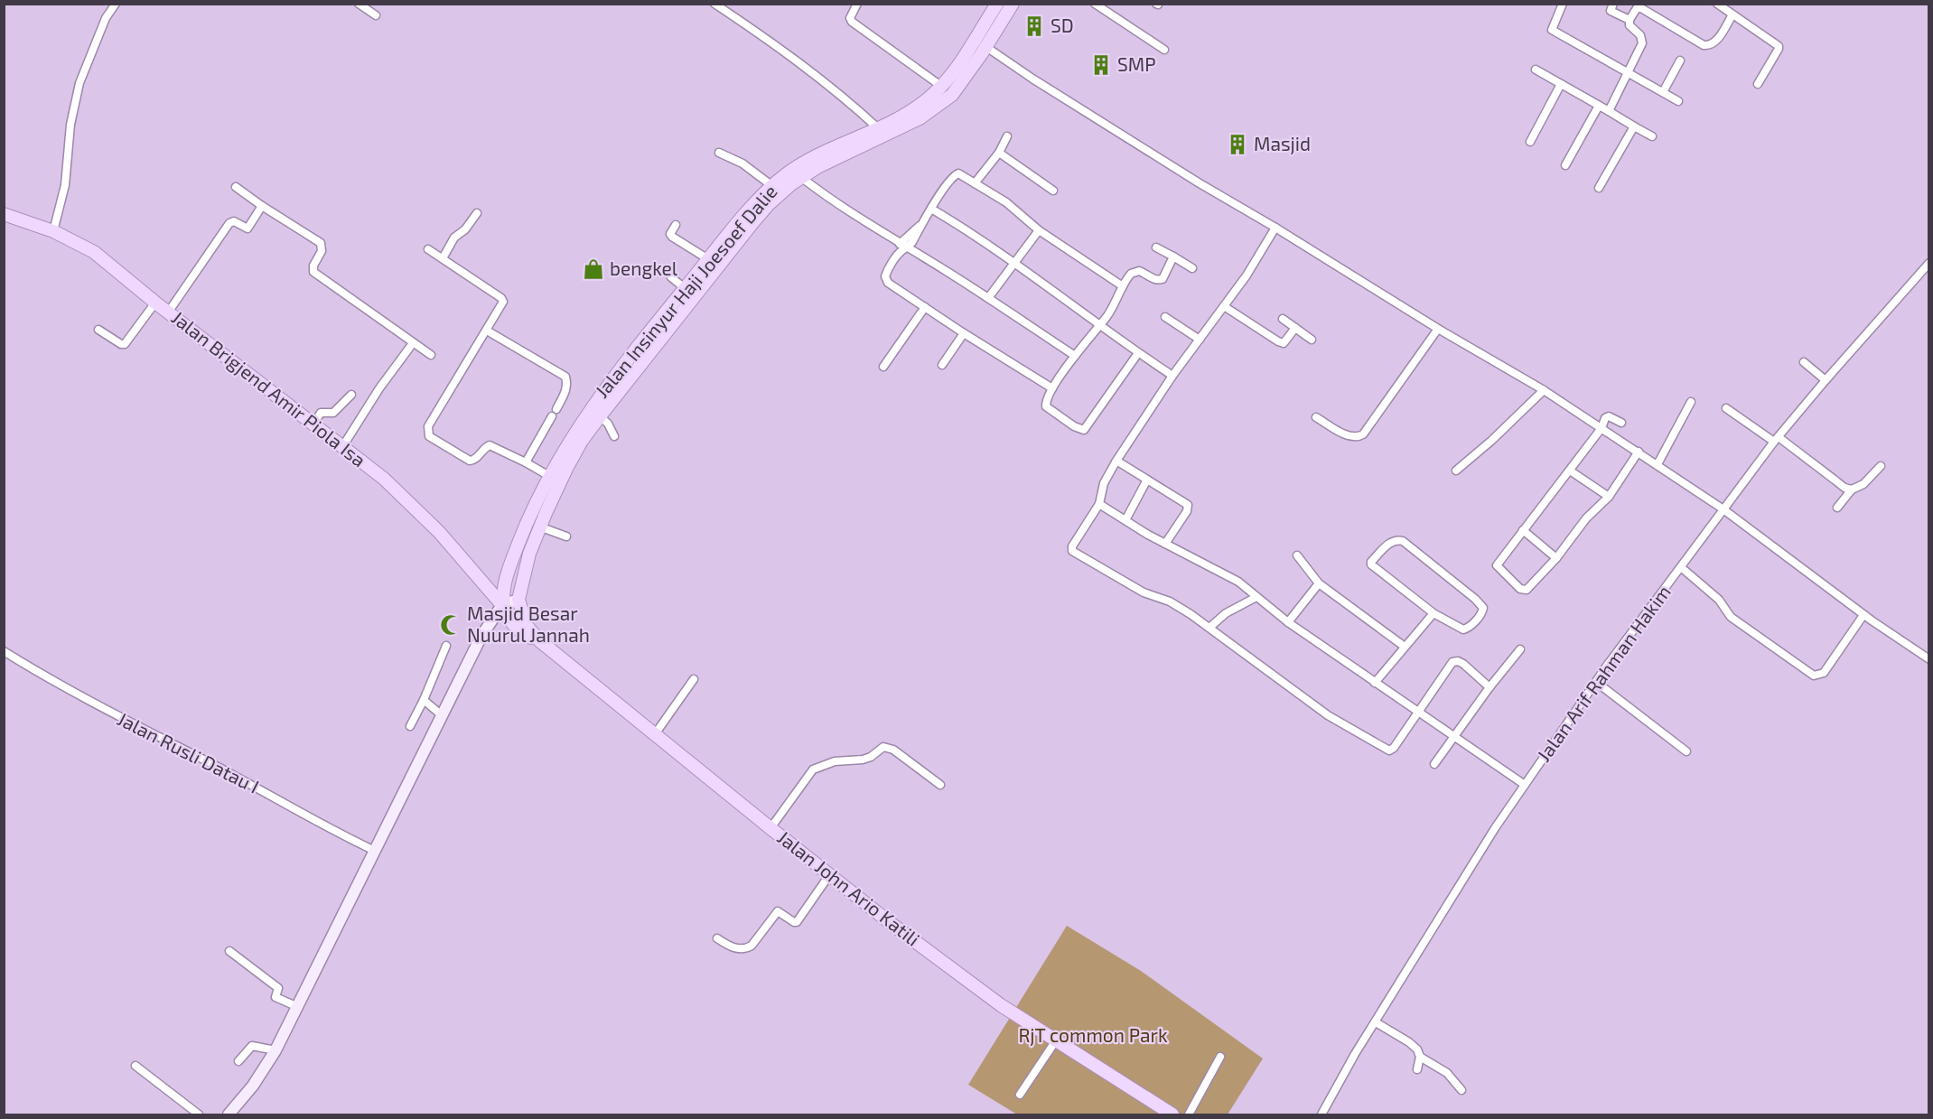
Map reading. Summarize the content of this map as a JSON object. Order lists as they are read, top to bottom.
{
  "streets": {
    "main road": ["Jalan Insinyur Haji Joesoef Dalie", "Jalan Brigjend Amir Piola Isa", "Jalan John Ario Katili"],
    "street": ["Jalan Arif Rahman Hakim", "Jalan Rusli Datau I"]
  },
  "crossings": [
    ["Jalan Insinyur Haji Joesoef Dalie", "Jalan Brigjend Amir Piola Isa"],
    ["Jalan Insinyur Haji Joesoef Dalie", "Jalan John Ario Katili"],
    ["Jalan Brigjend Amir Piola Isa", "Jalan John Ario Katili"]
  ],
  "parks": ["RjT common Park"],
  "places": {
    "building": ["SD", "SMP", "Masjid"],
    "shop": ["bengkel"],
    "mosque": ["Masjid Besar Nuurul Jannah"]
  }
}
